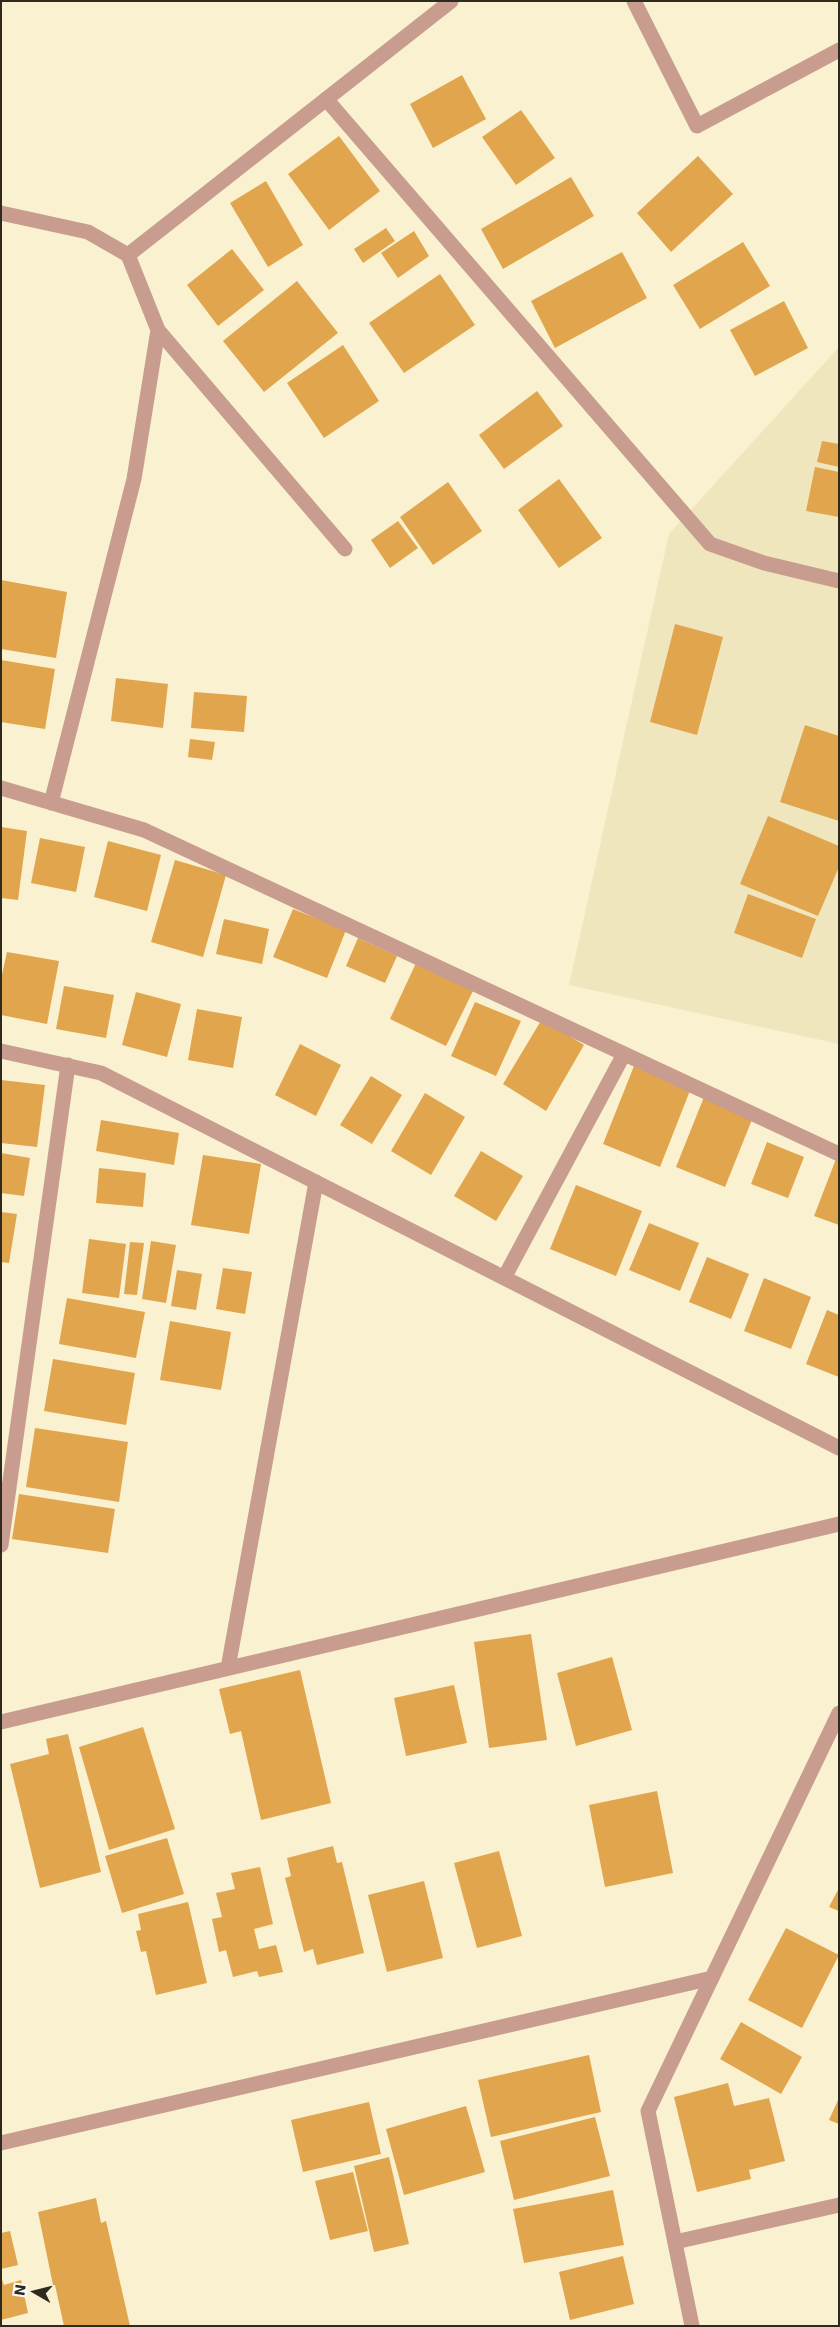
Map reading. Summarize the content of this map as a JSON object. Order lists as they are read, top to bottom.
{
  "north": "left"
}
